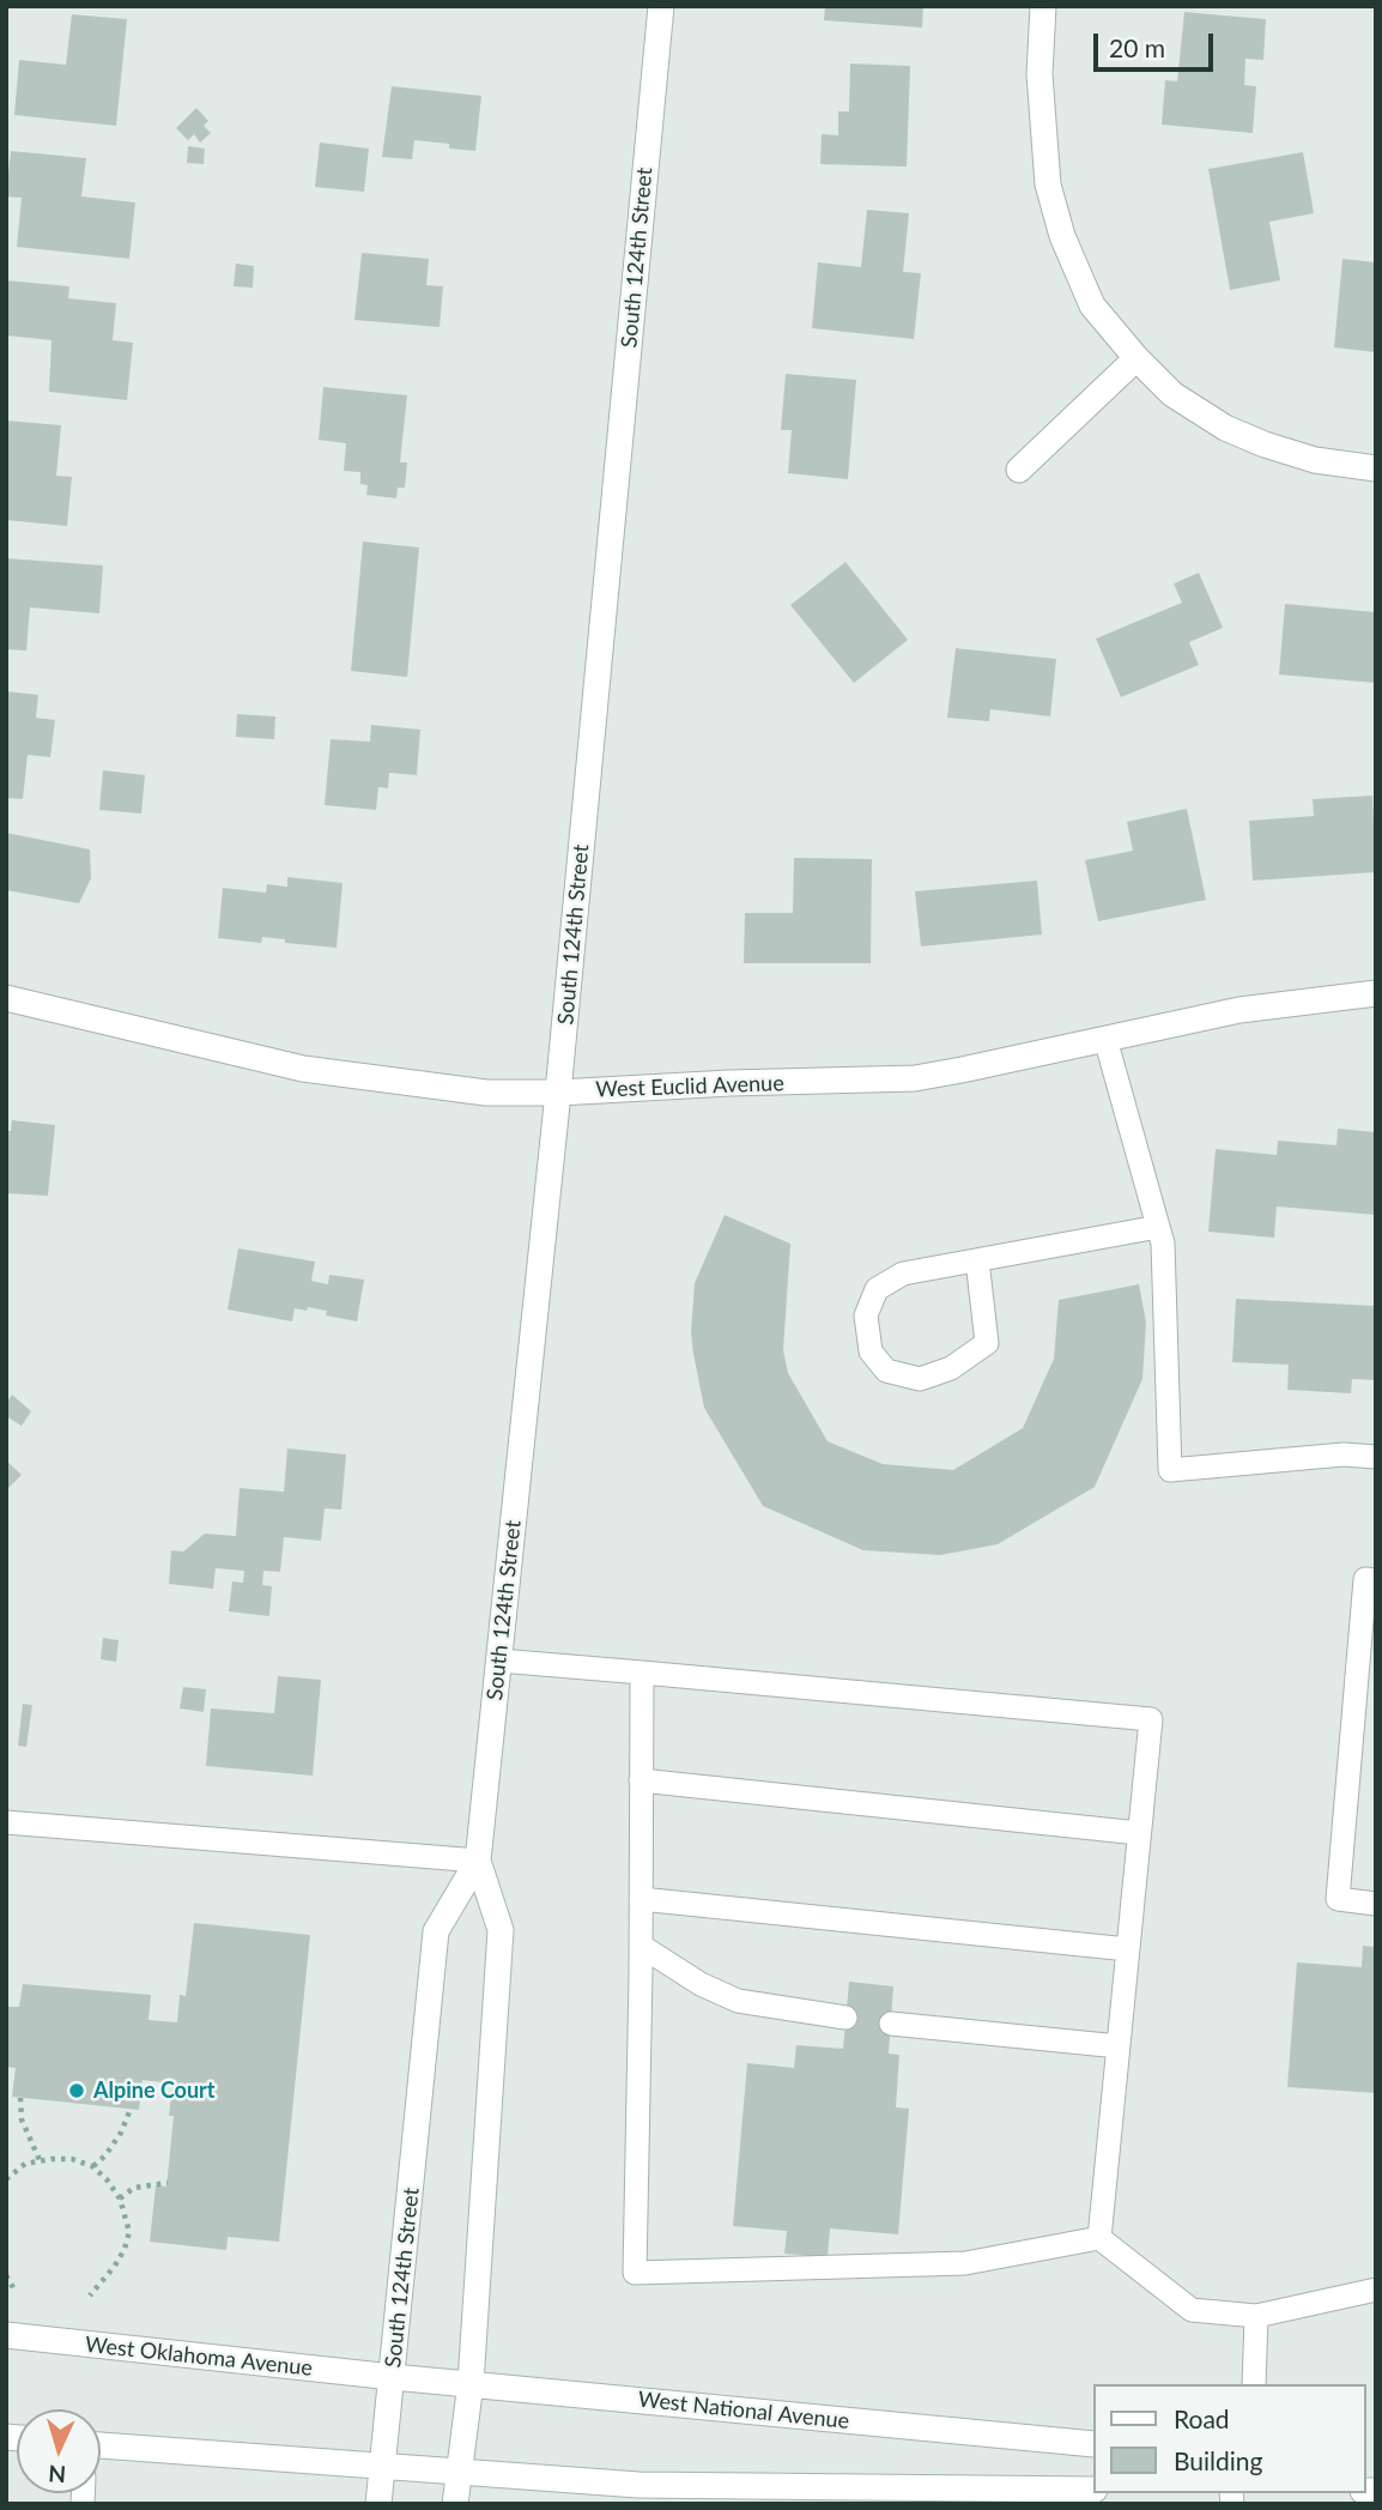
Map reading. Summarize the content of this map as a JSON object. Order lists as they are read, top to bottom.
{
  "streets": {
    "street": [
      "South 124th Street",
      "West Euclid Avenue",
      "West Oklahoma Avenue",
      "West National Avenue"
    ]
  },
  "crossings": [
    ["South 124th Street", "West Euclid Avenue"],
    ["South 124th Street", "West Oklahoma Avenue"],
    ["South 124th Street", "West National Avenue"],
    ["West Oklahoma Avenue", "West National Avenue"]
  ],
  "places": ["Alpine Court"],
  "legend": ["Road", "Building"],
  "scale_bar": "20 m",
  "north": "bottom"
}
